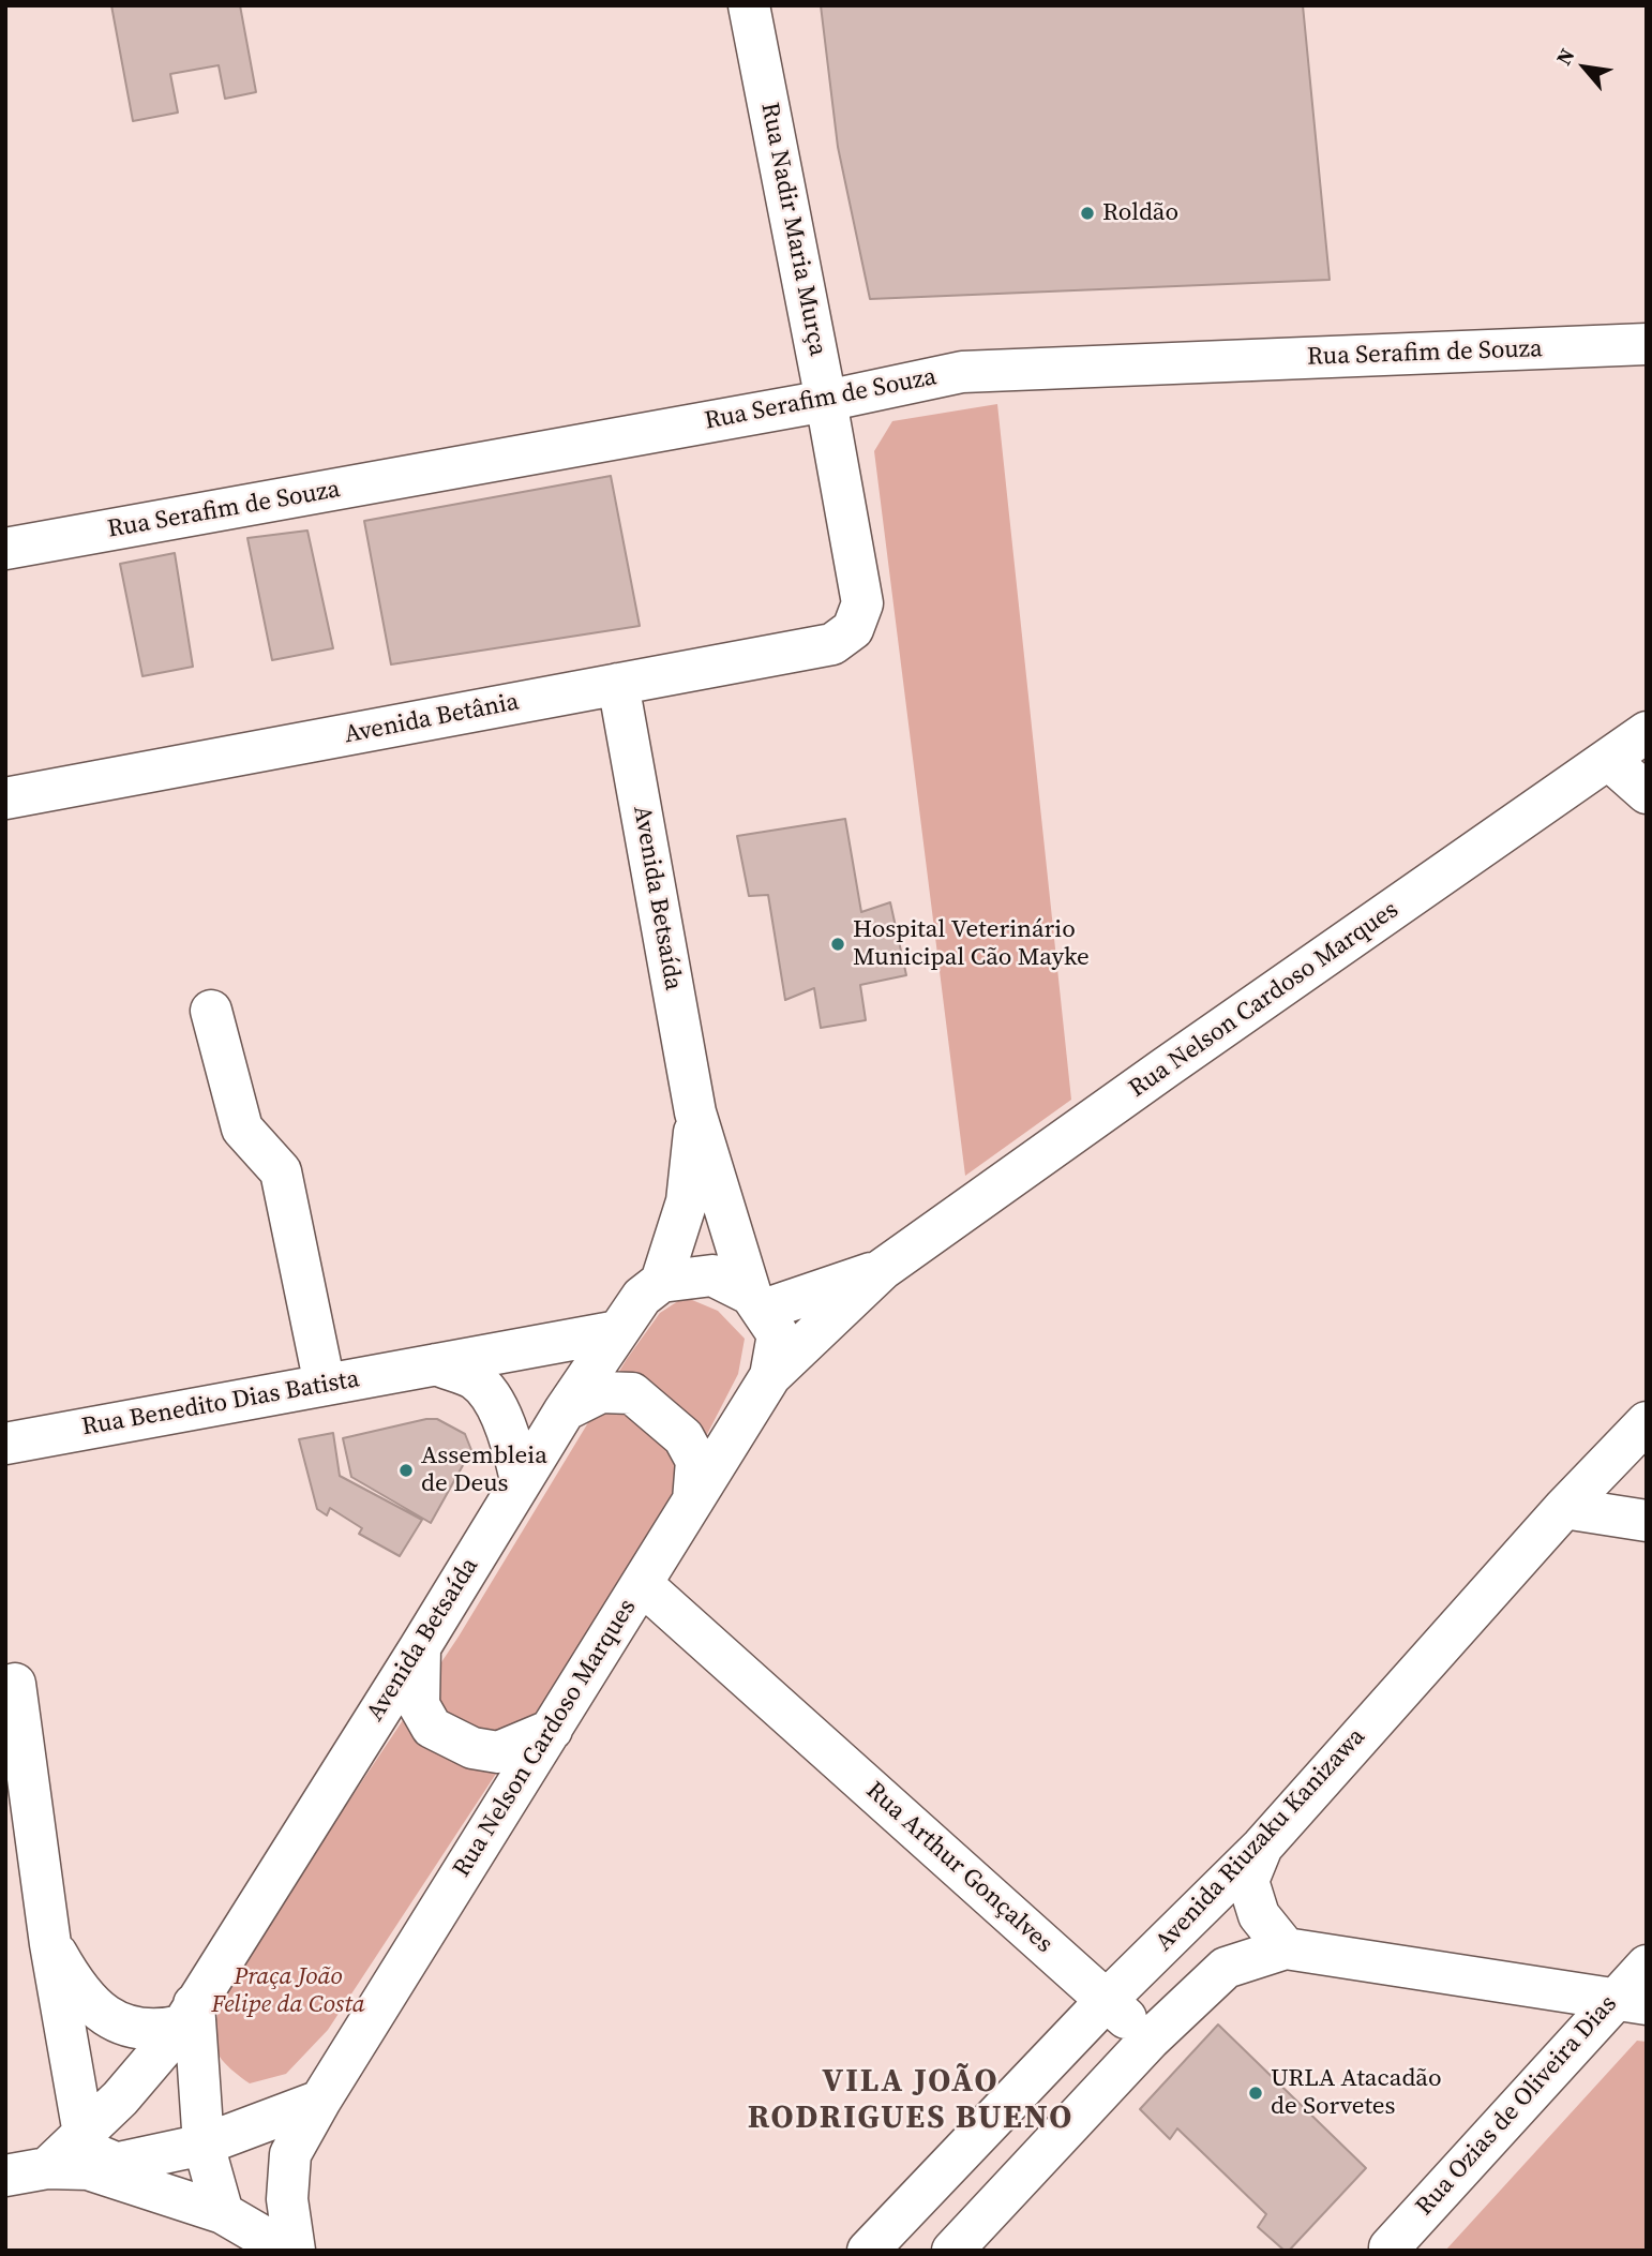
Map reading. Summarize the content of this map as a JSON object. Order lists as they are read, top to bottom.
{
  "streets": {
    "street": [
      "Rua Nadir Maria Murça",
      "Rua Serafim de Souza",
      "Avenida Betânia",
      "Avenida Betsaída",
      "Rua Nelson Cardoso Marques",
      "Rua Benedito Dias Batista",
      "Avenida Riuzaku Kanizawa",
      "Rua Arthur Gonçalves",
      "Rua Ozias de Oliveira Dias"
    ]
  },
  "crossings": [
    ["Rua Nadir Maria Murça", "Rua Serafim de Souza"],
    ["Rua Nadir Maria Murça", "Avenida Betânia"],
    ["Avenida Betânia", "Avenida Betsaída"],
    ["Avenida Betsaída", "Rua Nelson Cardoso Marques"],
    ["Avenida Betsaída", "Rua Benedito Dias Batista"],
    ["Rua Nelson Cardoso Marques", "Rua Arthur Gonçalves"],
    ["Avenida Riuzaku Kanizawa", "Rua Arthur Gonçalves"]
  ],
  "districts": ["VILA JOÃO RODRIGUES BUENO"],
  "parks": ["Praça João Felipe da Costa"],
  "places": [
    "Roldão",
    "Hospital Veterinário Municipal Cão Mayke",
    "Assembleia de Deus",
    "URLA Atacadão de Sorvetes"
  ],
  "north": "top left"
}
